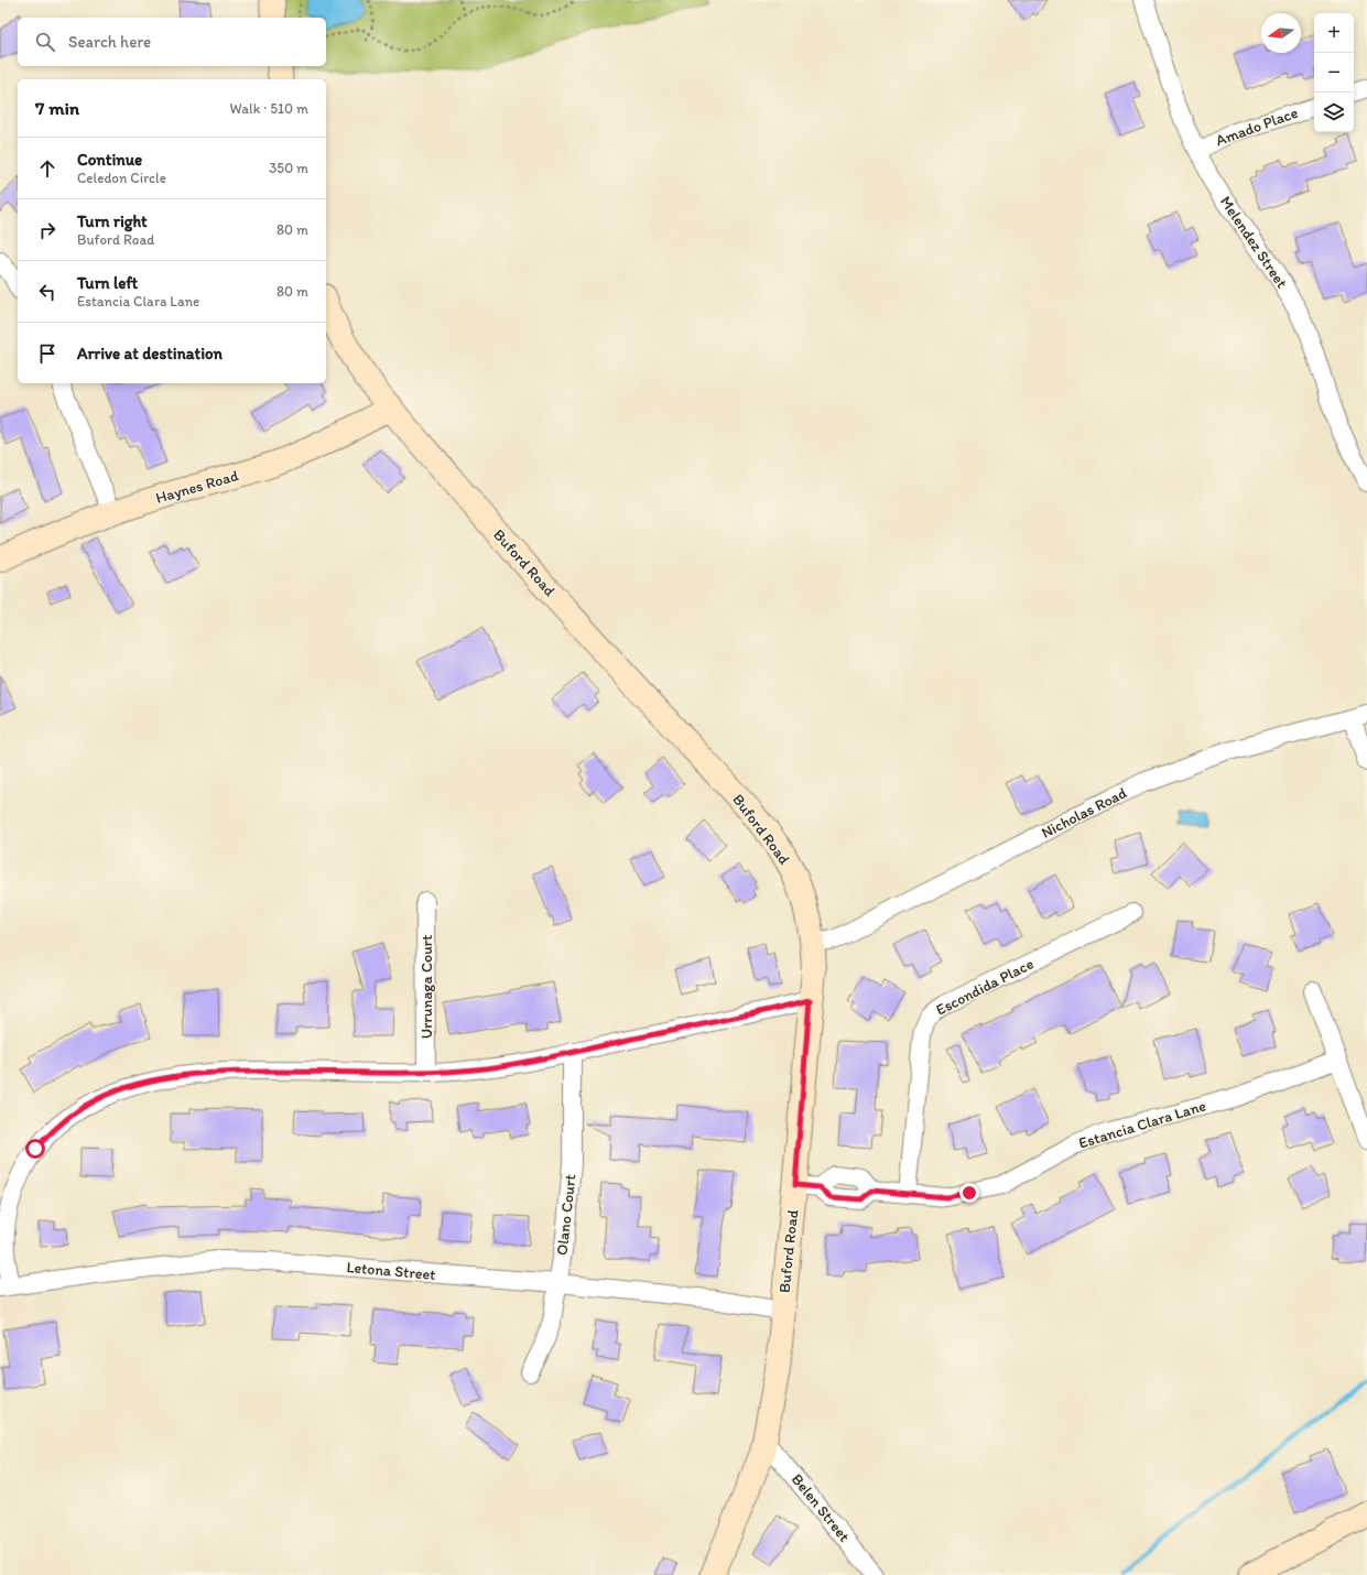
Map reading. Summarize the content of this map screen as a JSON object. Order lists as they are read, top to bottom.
{
  "streets": {
    "street": [
      "Amado Place",
      "Melendez Street",
      "Haynes Road",
      "Buford Road",
      "Nicholas Road",
      "Urrunaga Court",
      "Escondida Place",
      "Estancia Clara Lane",
      "Olano Court",
      "Letona Street",
      "Belen Street"
    ]
  },
  "crossings": [
    ["Amado Place", "Melendez Street"],
    ["Haynes Road", "Buford Road"],
    ["Buford Road", "Nicholas Road"],
    ["Buford Road", "Estancia Clara Lane"],
    ["Buford Road", "Letona Street"],
    ["Buford Road", "Belen Street"],
    ["Escondida Place", "Estancia Clara Lane"],
    ["Olano Court", "Letona Street"]
  ],
  "north": "left",
  "page": {
    "map_buttons": ["+", "−"],
    "search": "Search here",
    "heading": ["7 min", "Walk · 510 m"],
    "list": [
      ["Continue", "Celedon Circle", "350 m"],
      ["Turn right", "Buford Road", "80 m"],
      ["Turn left", "Estancia Clara Lane", "80 m"],
      "Arrive at destination"
    ]
  }
}
